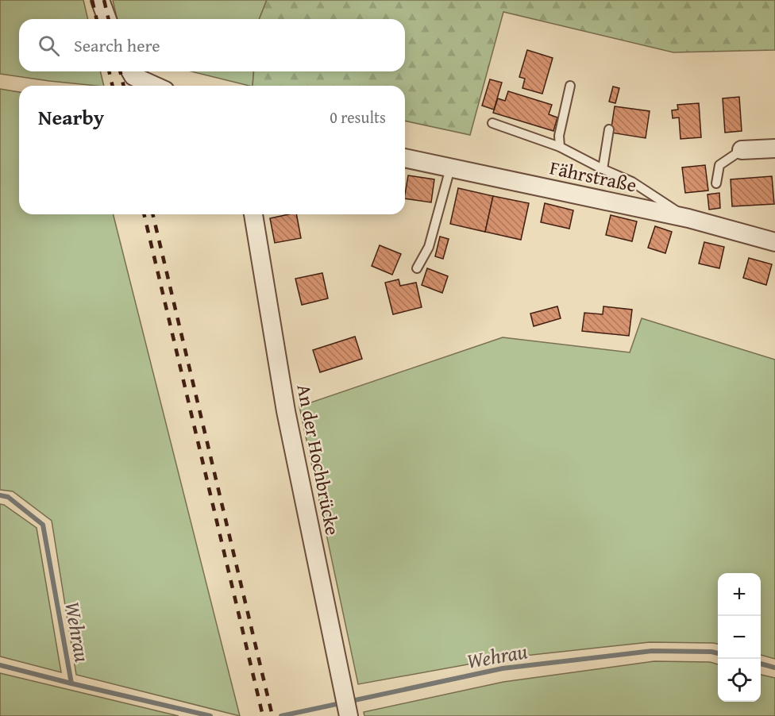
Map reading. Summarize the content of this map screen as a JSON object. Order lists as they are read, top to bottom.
{
  "streets": {
    "street": ["Fährstraße", "An der Hochbrücke"]
  },
  "water": ["Wehrau"],
  "page": {
    "search": "Search here",
    "heading": ["Nearby", "0 results"],
    "map_buttons": ["+", "−"]
  }
}
